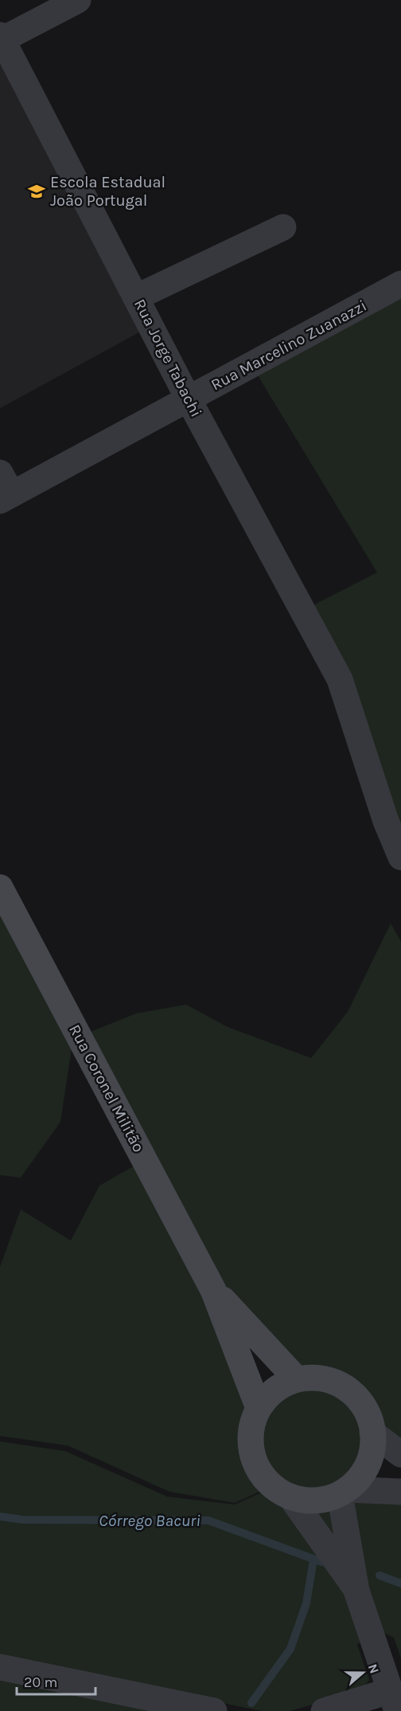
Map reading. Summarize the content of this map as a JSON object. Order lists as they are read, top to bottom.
{
  "streets": {
    "main road": ["Rua Coronel Militão"],
    "street": ["Rua Marcelino Zuanazzi", "Rua Jorge Tabachi"]
  },
  "crossings": [
    ["Rua Marcelino Zuanazzi", "Rua Jorge Tabachi"]
  ],
  "water": ["Córrego Bacuri"],
  "places": {
    "school or university": ["Escola Estadual João Portugal"]
  },
  "scale_bar": "20 m",
  "north": "right"
}
